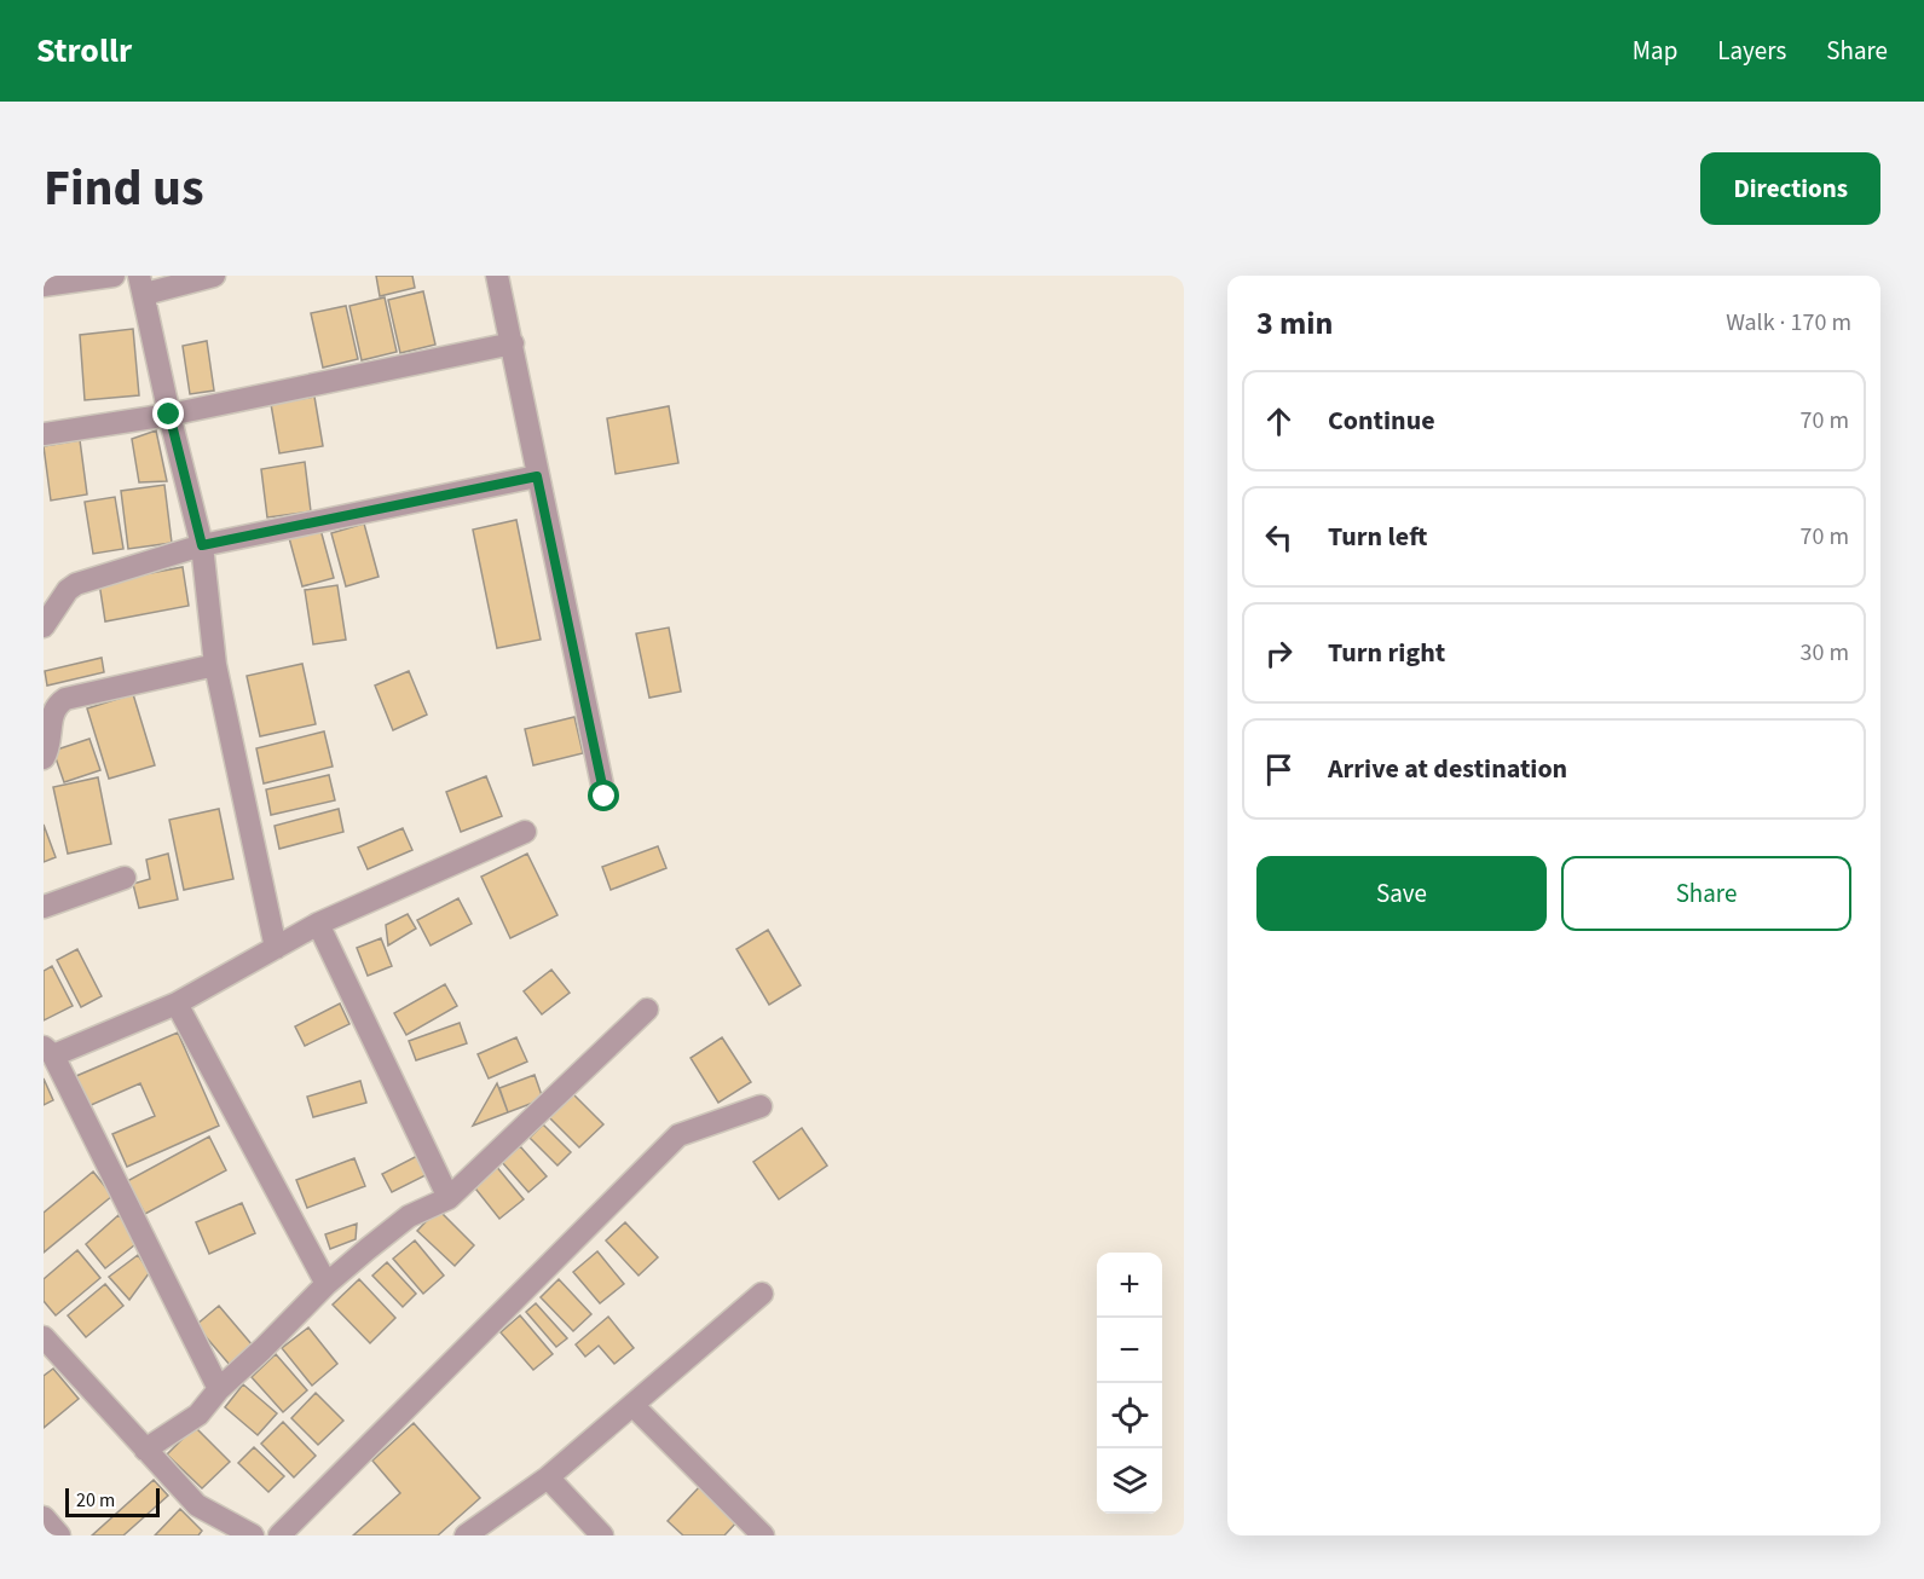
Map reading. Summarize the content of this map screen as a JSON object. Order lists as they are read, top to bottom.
{
  "scale_bar": "20 m",
  "page": {
    "header": "Strollr",
    "nav": ["Map", "Layers", "Share"],
    "title": "Find us",
    "buttons": [
      "Directions",
      ["Save", "Share"]
    ],
    "heading": ["3 min", "Walk · 170 m"],
    "list": [
      ["Continue", "70 m"],
      ["Turn left", "70 m"],
      ["Turn right", "30 m"],
      "Arrive at destination"
    ],
    "map_buttons": ["+", "−"],
    "scale": "20 m"
  }
}
